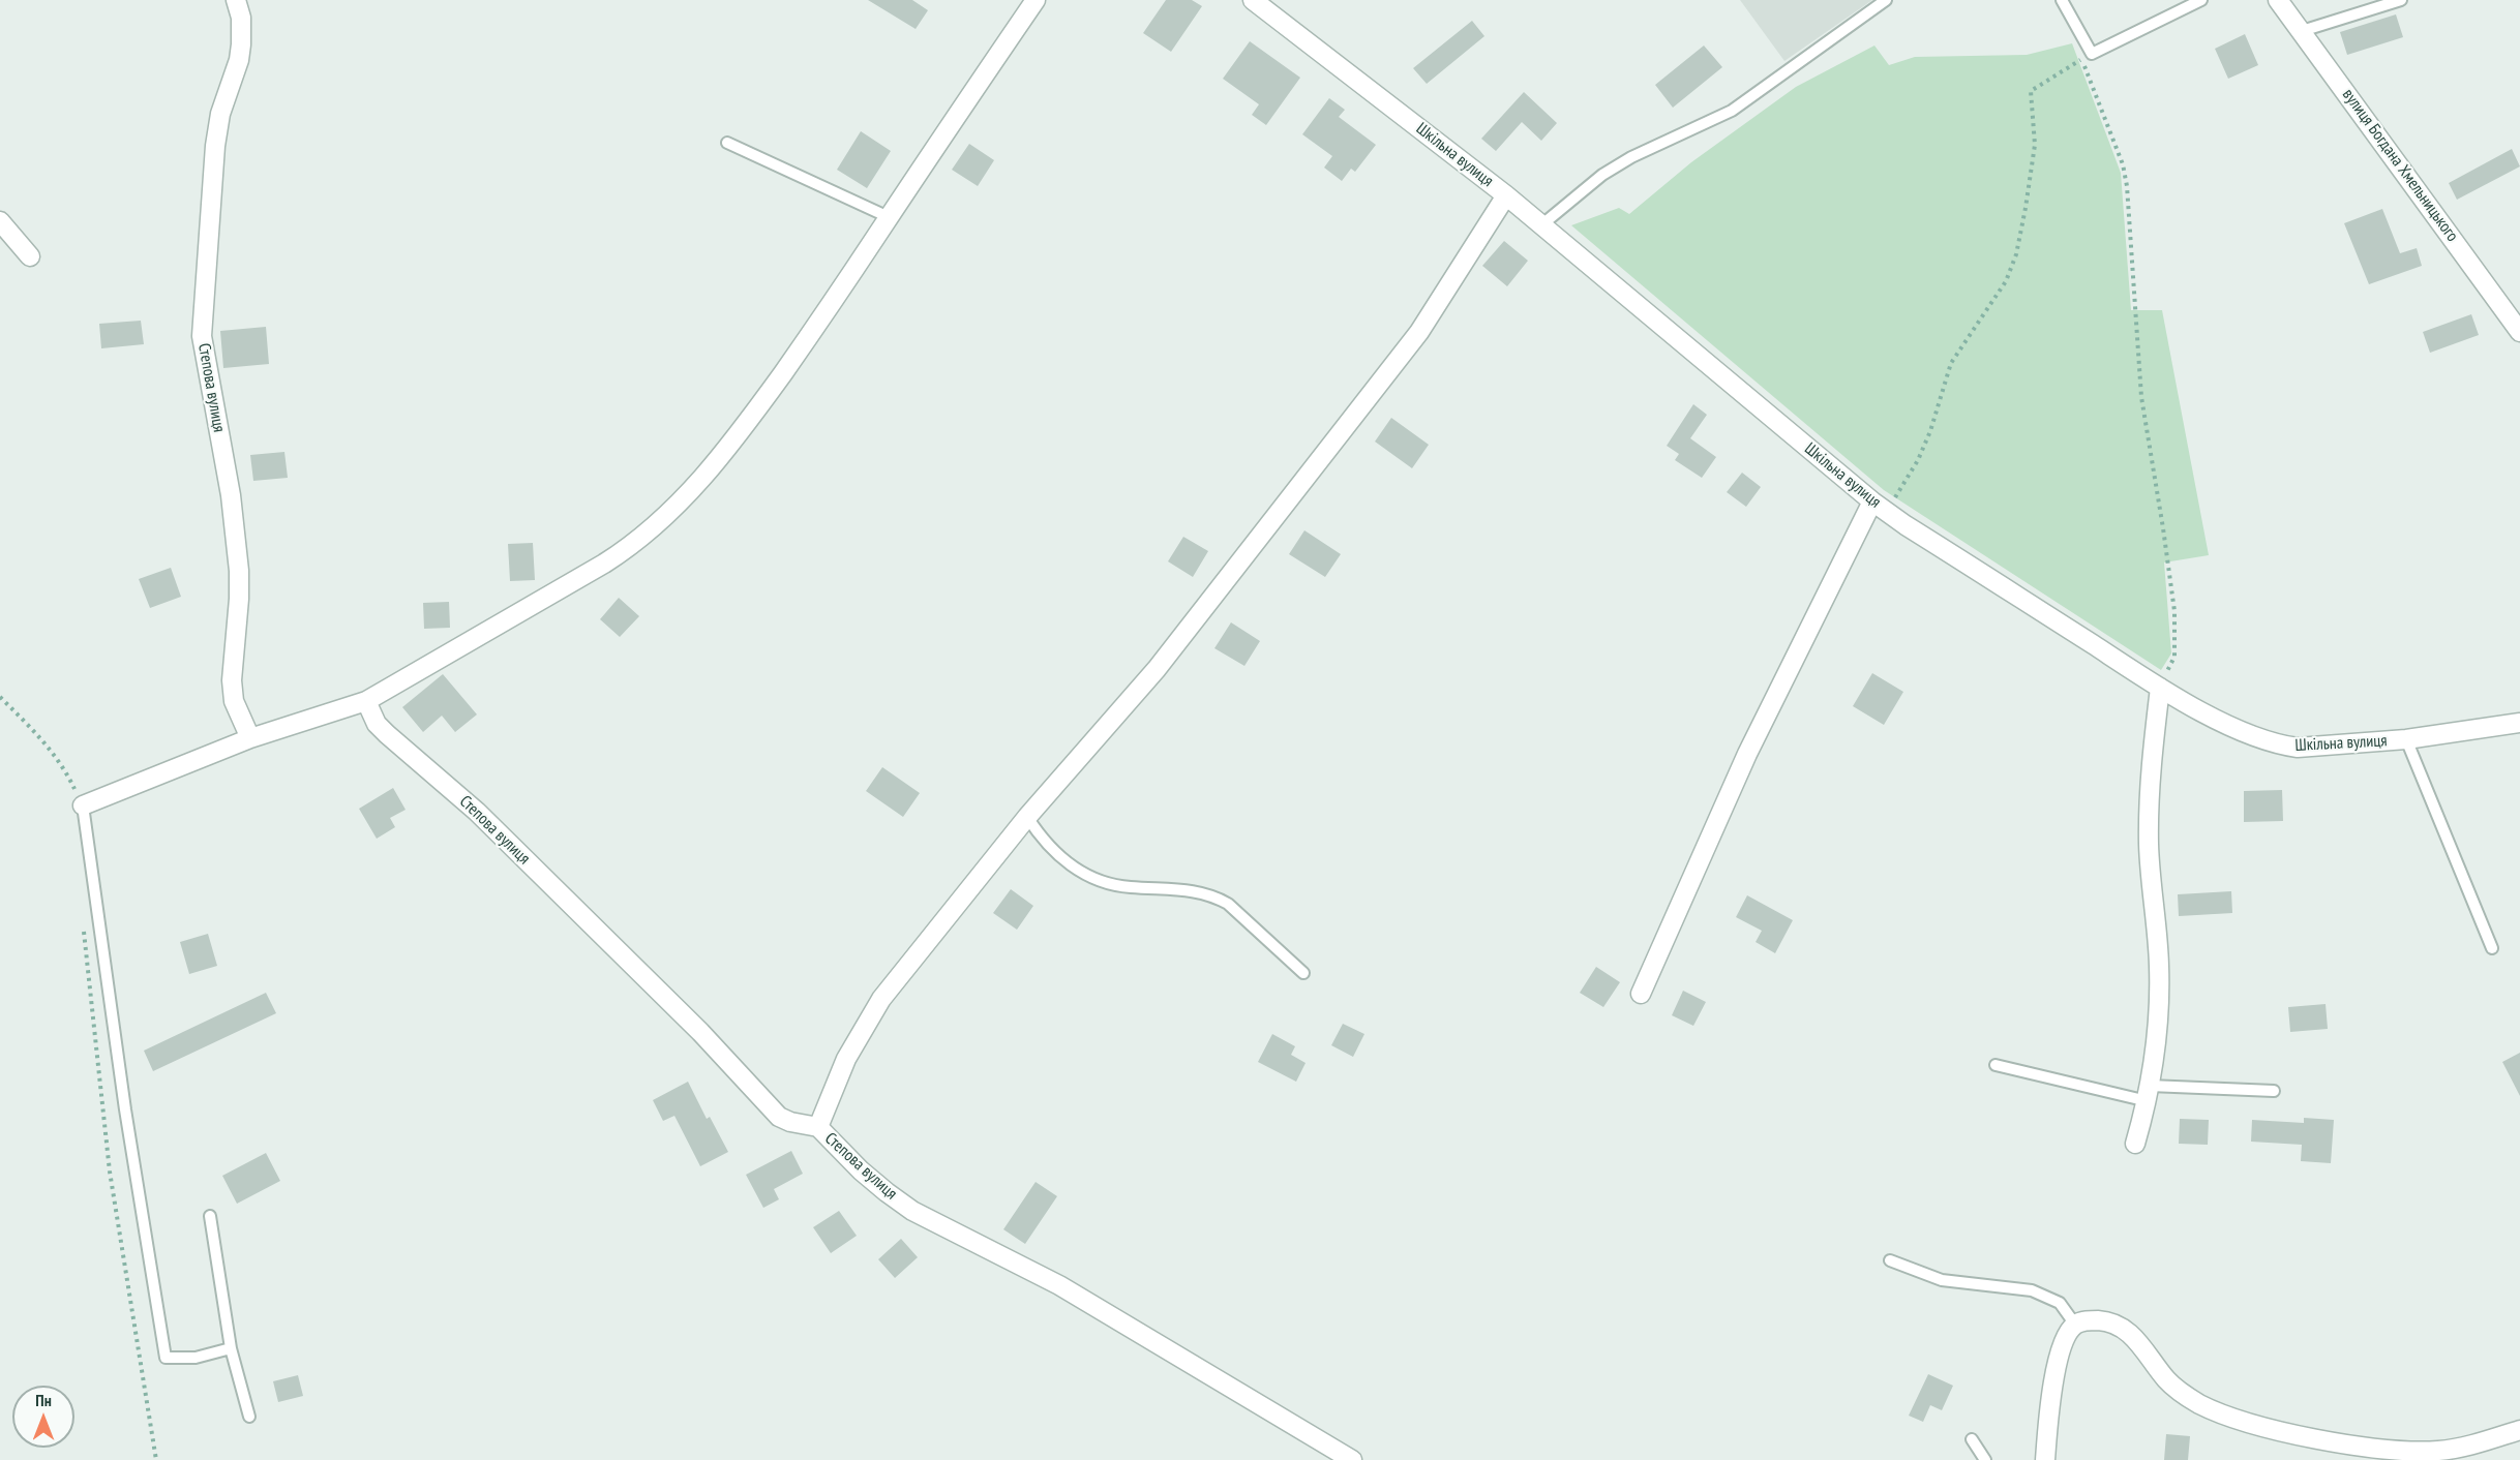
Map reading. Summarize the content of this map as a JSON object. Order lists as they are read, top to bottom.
{
  "streets": {
    "street": ["Шкільна вулиця", "вулиця Богдана Хмельницького", "Степова вулиця"]
  },
  "north": "top"
}
